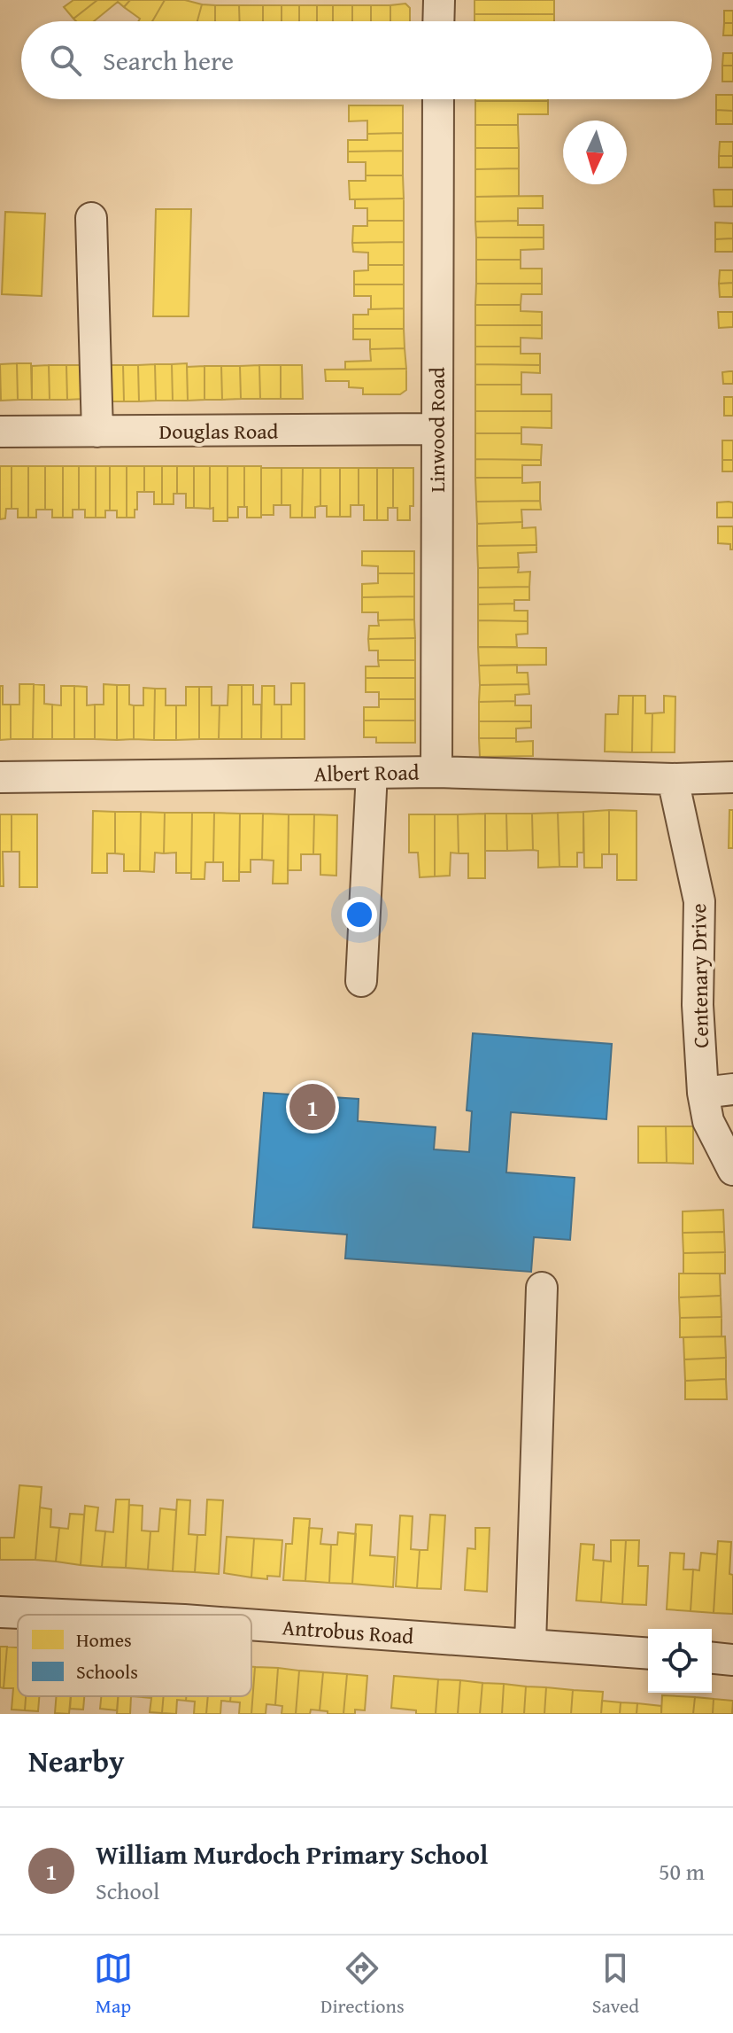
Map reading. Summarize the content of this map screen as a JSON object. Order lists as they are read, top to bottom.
{
  "streets": {
    "street": [
      "Linwood Road",
      "Douglas Road",
      "Albert Road",
      "Centenary Drive",
      "Antrobus Road"
    ]
  },
  "crossings": [
    ["Linwood Road", "Douglas Road"],
    ["Linwood Road", "Albert Road"],
    ["Albert Road", "Centenary Drive"]
  ],
  "legend": ["Homes", "Schools"],
  "north": "bottom",
  "page": {
    "search": "Search here",
    "pins": "1",
    "heading": "Nearby",
    "list": [
      {
        "mark": "1",
        "name": "William Murdoch Primary School",
        "note": "School",
        "value": "50 m"
      }
    ],
    "nav": ["Map", "Directions", "Saved"]
  }
}
